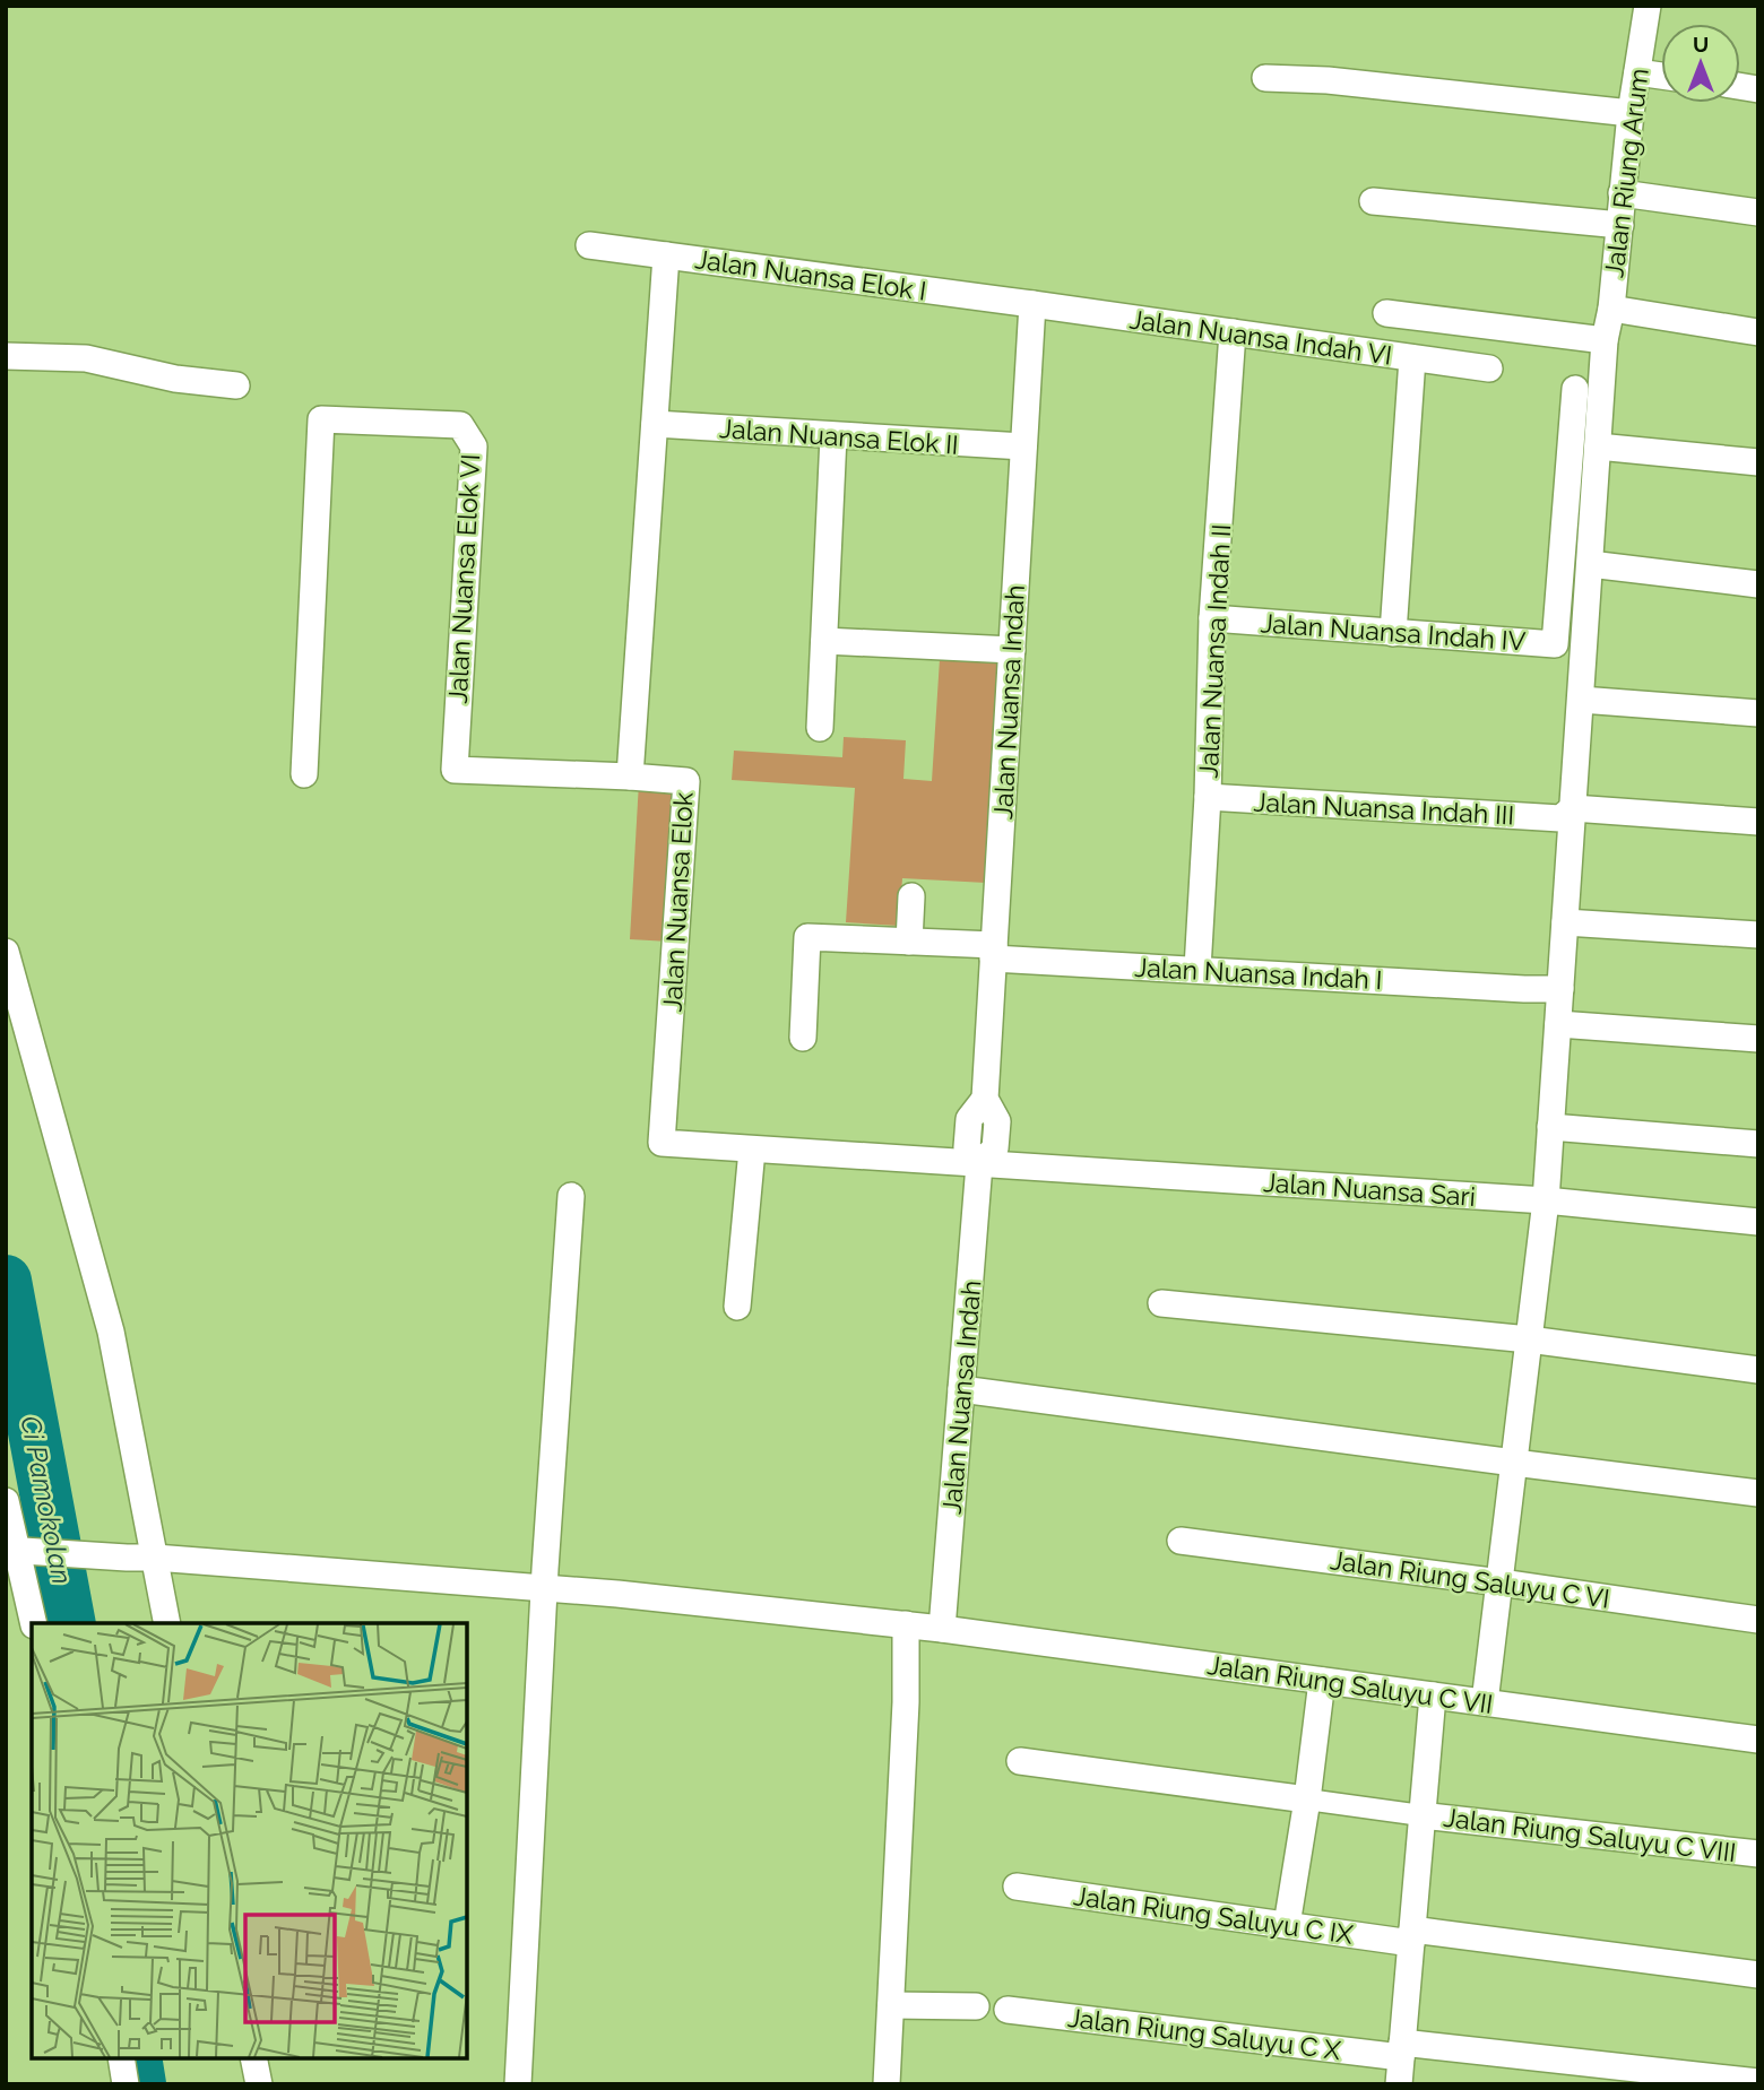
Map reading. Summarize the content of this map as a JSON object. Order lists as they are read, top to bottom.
{
  "streets": {
    "street": [
      "Jalan Riung Arum",
      "Jalan Nuansa Elok I",
      "Jalan Nuansa Indah VI",
      "Jalan Nuansa Elok II",
      "Jalan Nuansa Elok VI",
      "Jalan Nuansa Indah IV",
      "Jalan Nuansa Indah II",
      "Jalan Nuansa Indah",
      "Jalan Nuansa Indah III",
      "Jalan Nuansa Elok",
      "Jalan Nuansa Indah I",
      "Jalan Nuansa Sari",
      "Jalan Riung Saluyu C VI",
      "Jalan Riung Saluyu C VII",
      "Jalan Riung Saluyu C VIII",
      "Jalan Riung Saluyu C IX",
      "Jalan Riung Saluyu C X"
    ]
  },
  "crossings": [
    ["Jalan Riung Arum", "Jalan Nuansa Indah III"],
    ["Jalan Riung Arum", "Jalan Nuansa Indah I"],
    ["Jalan Riung Arum", "Jalan Nuansa Sari"],
    ["Jalan Riung Arum", "Jalan Riung Saluyu C VI"],
    ["Jalan Riung Arum", "Jalan Riung Saluyu C VII"],
    ["Jalan Nuansa Elok I", "Jalan Nuansa Indah VI"],
    ["Jalan Nuansa Elok I", "Jalan Nuansa Indah"],
    ["Jalan Nuansa Indah VI", "Jalan Nuansa Indah II"],
    ["Jalan Nuansa Indah VI", "Jalan Nuansa Indah"],
    ["Jalan Nuansa Elok II", "Jalan Nuansa Indah"],
    ["Jalan Nuansa Elok VI", "Jalan Nuansa Elok"],
    ["Jalan Nuansa Indah IV", "Jalan Nuansa Indah II"],
    ["Jalan Nuansa Indah II", "Jalan Nuansa Indah III"],
    ["Jalan Nuansa Indah II", "Jalan Nuansa Indah I"],
    ["Jalan Nuansa Indah", "Jalan Nuansa Indah I"],
    ["Jalan Nuansa Indah", "Jalan Nuansa Sari"],
    ["Jalan Nuansa Indah", "Jalan Riung Saluyu C VII"],
    ["Jalan Nuansa Elok", "Jalan Nuansa Sari"]
  ],
  "water": ["Ci Pamokolan"],
  "north": "top"
}
